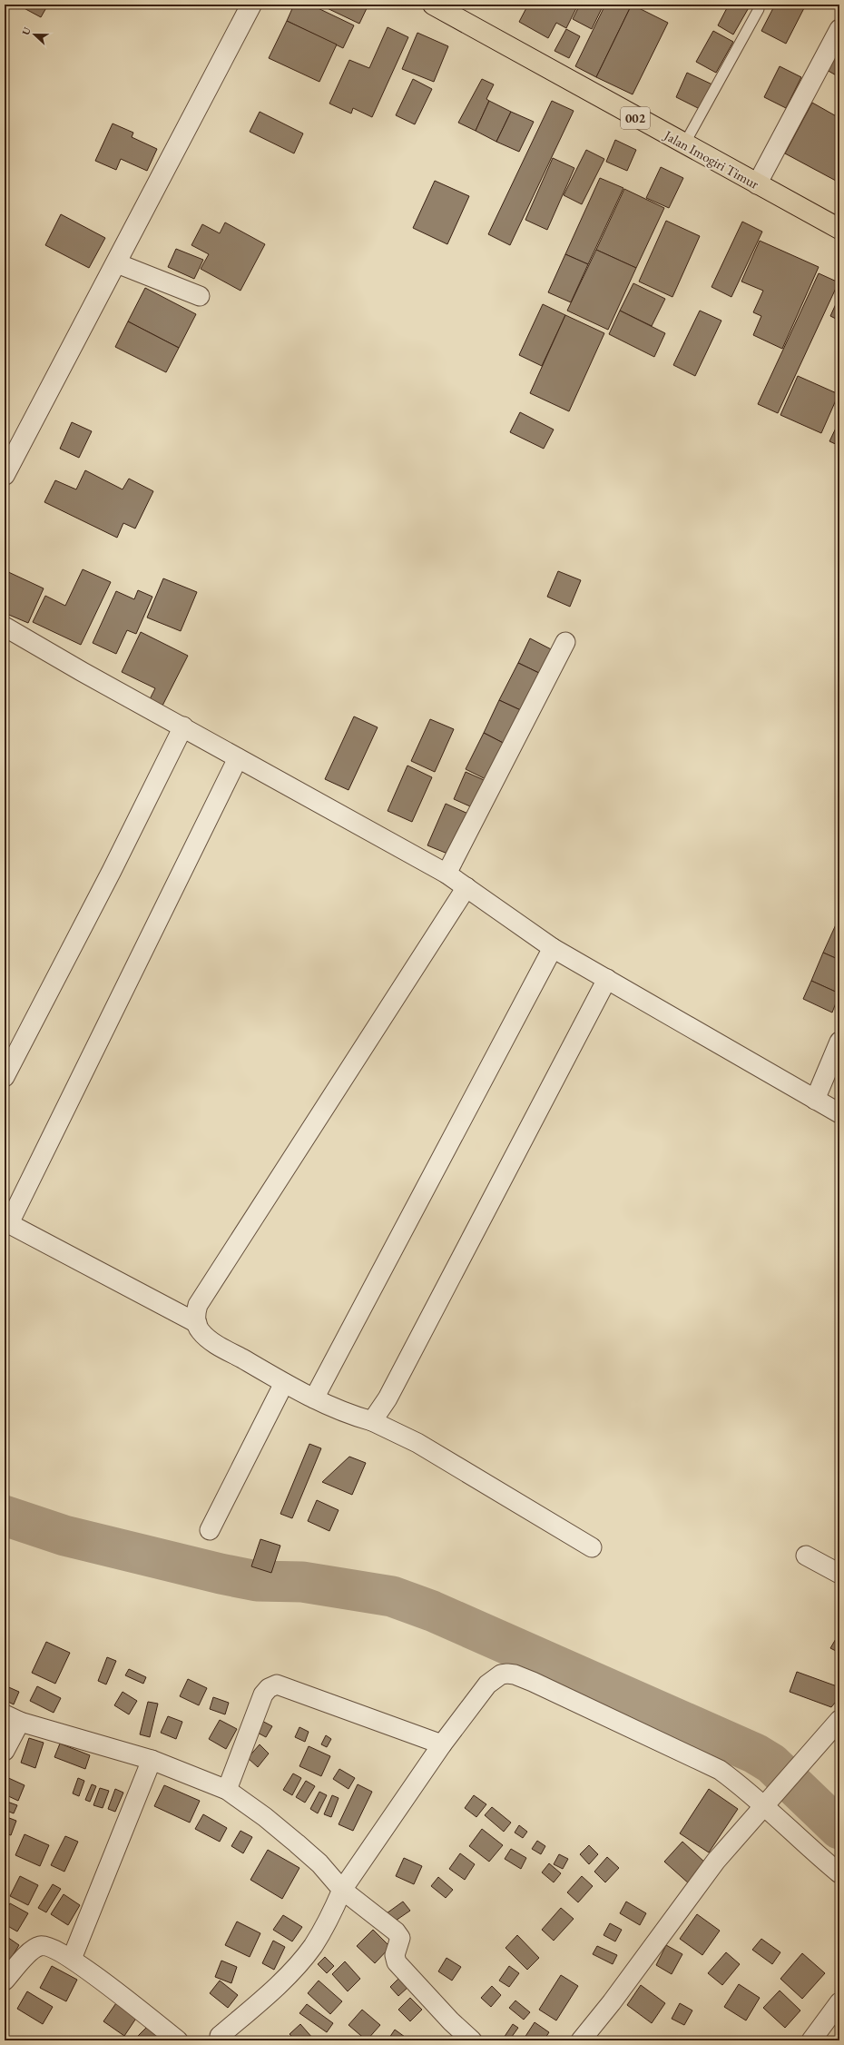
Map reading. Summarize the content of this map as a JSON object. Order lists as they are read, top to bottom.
{
  "streets": {
    "main road": ["002", "Jalan Imogiri Timur"]
  },
  "north": "left"
}
